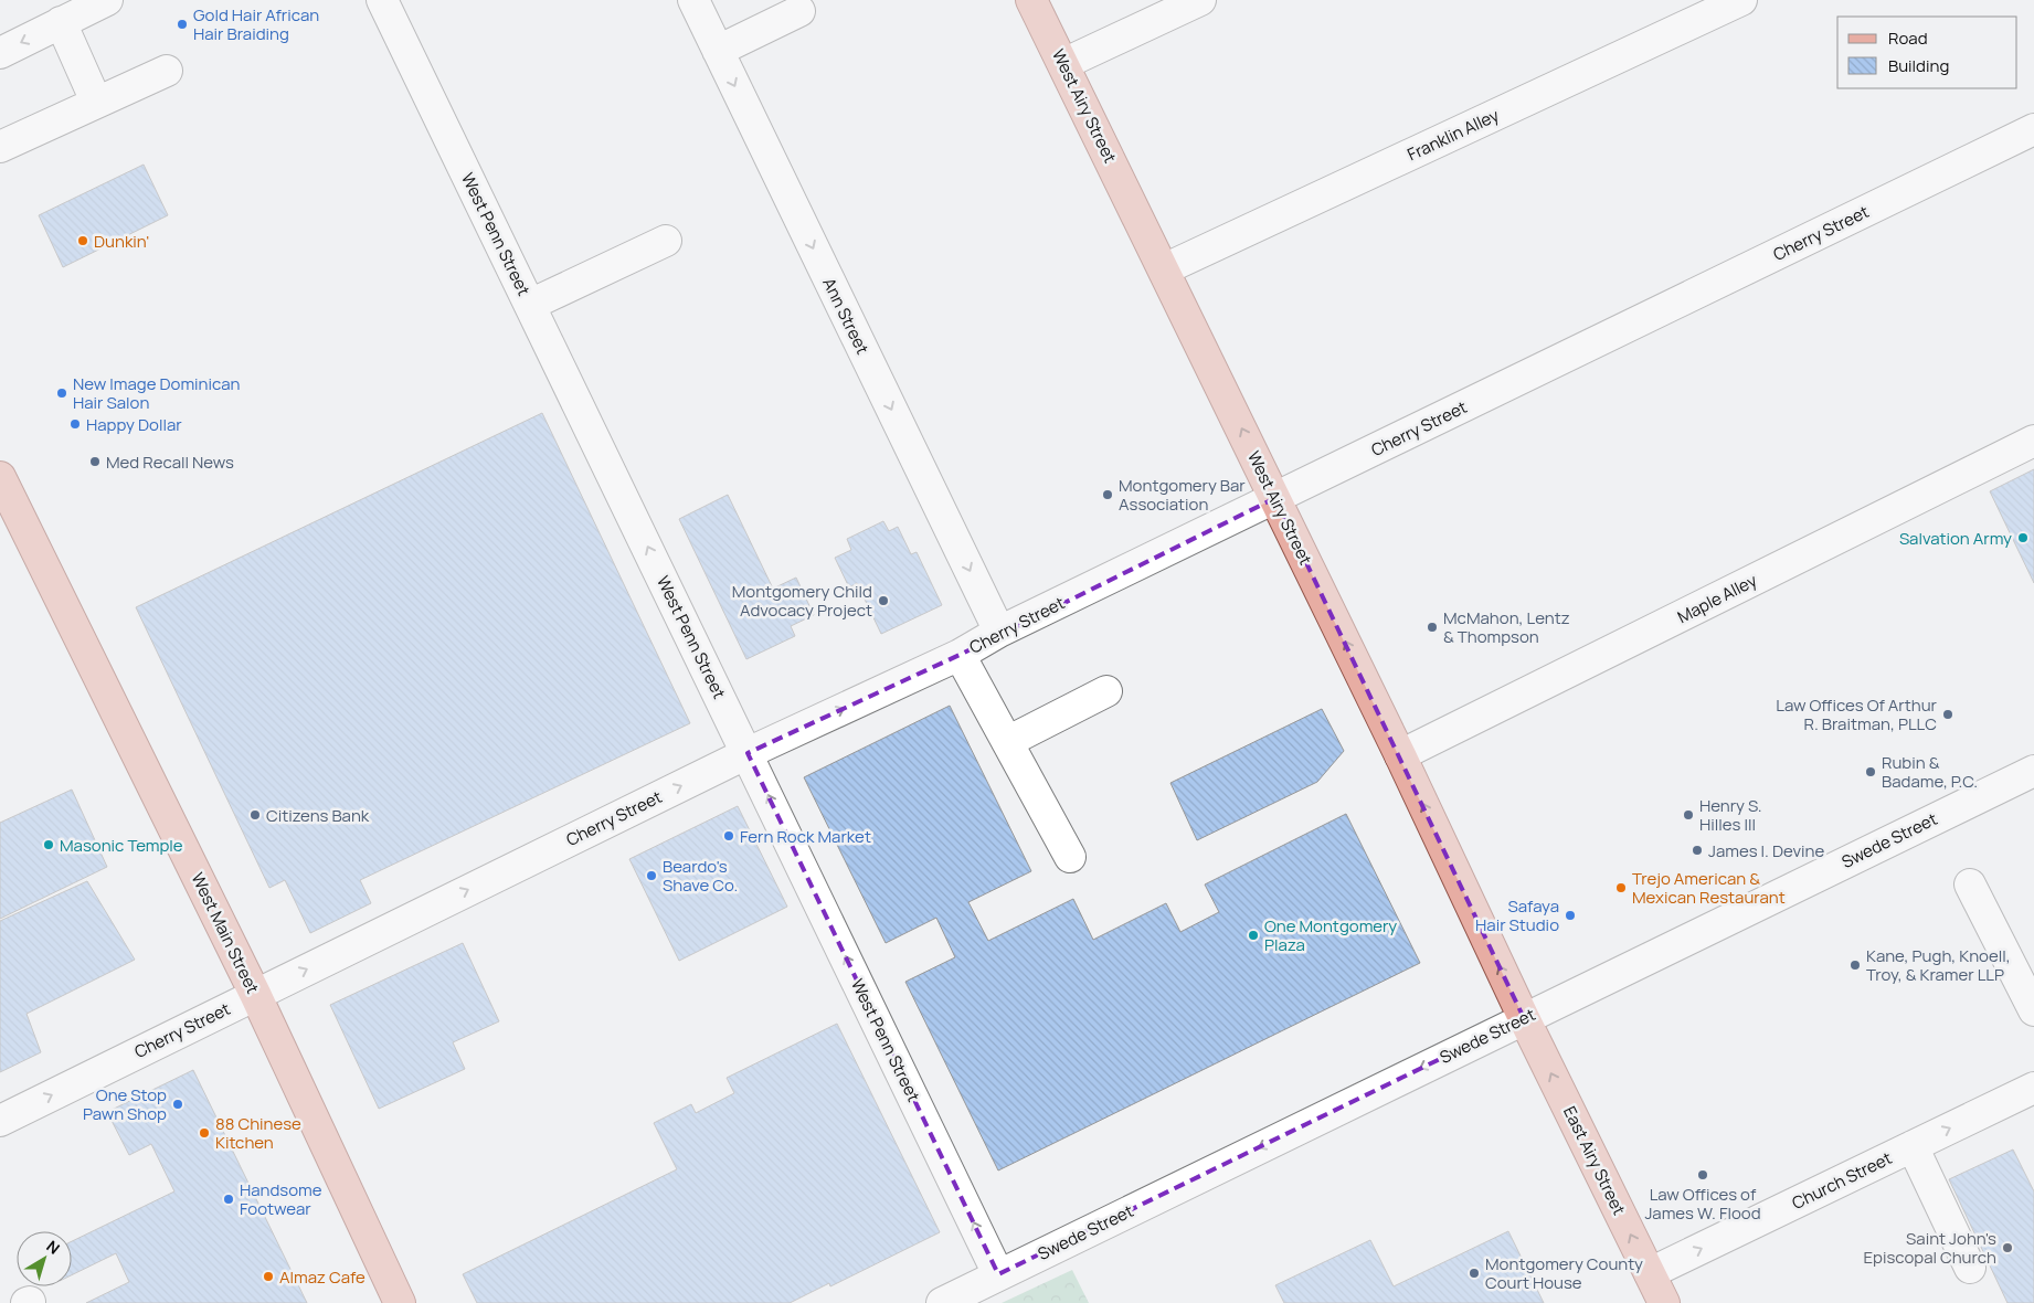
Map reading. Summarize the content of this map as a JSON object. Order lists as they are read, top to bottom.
{
  "streets": {
    "main road": ["West Airy Street", "West Main Street", "East Airy Street"],
    "street": [
      "Franklin Alley",
      "Cherry Street",
      "West Penn Street",
      "Ann Street",
      "Maple Alley",
      "Swede Street",
      "Church Street"
    ]
  },
  "crossings": [
    ["West Airy Street", "Franklin Alley"],
    ["West Airy Street", "Cherry Street"],
    ["West Airy Street", "Maple Alley"],
    ["West Airy Street", "Swede Street"],
    ["West Airy Street", "East Airy Street"],
    ["Cherry Street", "West Penn Street"],
    ["Cherry Street", "Ann Street"],
    ["Cherry Street", "West Main Street"],
    ["West Penn Street", "Swede Street"],
    ["Swede Street", "East Airy Street"],
    ["East Airy Street", "Church Street"]
  ],
  "one_way": [
    "West Airy Street",
    "Cherry Street",
    "West Penn Street",
    "Ann Street",
    "Swede Street",
    "East Airy Street",
    "Church Street"
  ],
  "places": [
    "Gold Hair African Hair Braiding",
    "Dunkin'",
    "New Image Dominican Hair Salon",
    "Happy Dollar",
    "Med Recall News",
    "Montgomery Bar Association",
    "Salvation Army",
    "Montgomery Child Advocacy Project",
    "McMahon, Lentz & Thompson",
    "Law Offices Of Arthur R. Braitman, PLLC",
    "Rubin & Badame, P.C.",
    "Citizens Bank",
    "Henry S. Hilles III",
    "Fern Rock Market",
    "Masonic Temple",
    "James I. Devine",
    "Beardo's Shave Co.",
    "Trejo American & Mexican Restaurant",
    "Safaya Hair Studio",
    "One Montgomery Plaza",
    "Kane, Pugh, Knoell, Troy, & Kramer LLP",
    "One Stop Pawn Shop",
    "88 Chinese Kitchen",
    "Law Offices of James W. Flood",
    "Handsome Footwear",
    "Saint John's Episcopal Church",
    "Montgomery County Court House",
    "Almaz Cafe"
  ],
  "legend": ["Road", "Building"],
  "north": "top right"
}
